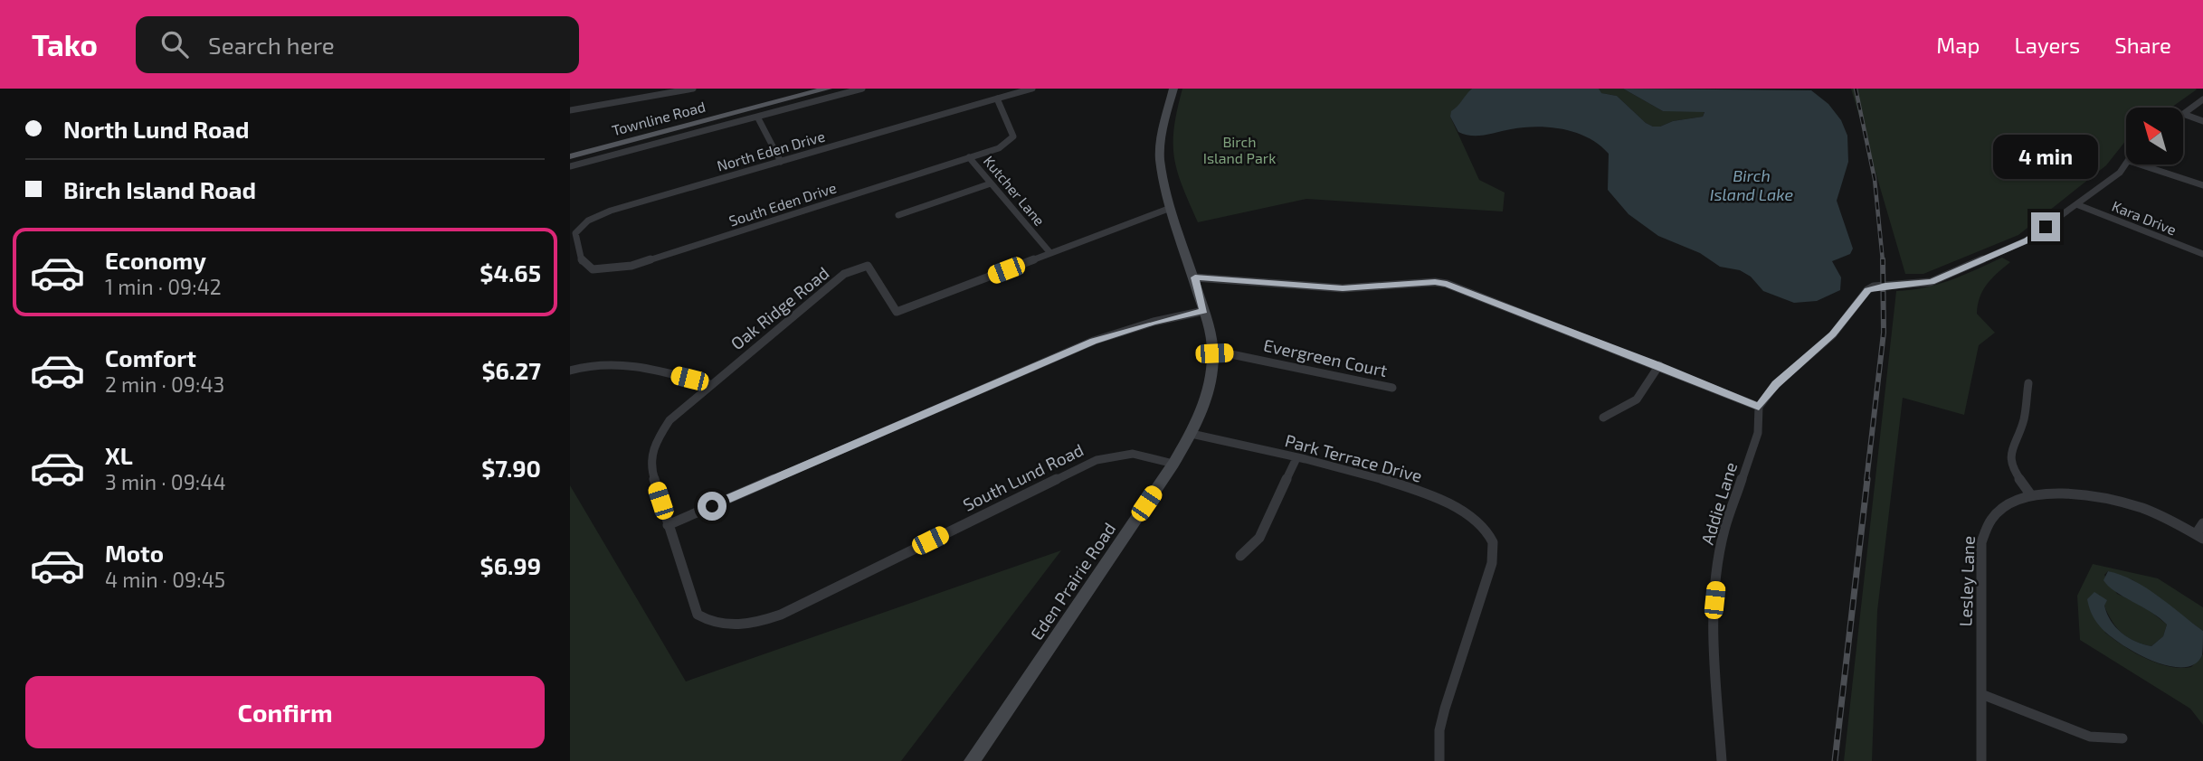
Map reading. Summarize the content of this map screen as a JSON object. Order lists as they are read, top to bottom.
{
  "streets": {
    "main road": ["Townline Road", "Eden Prairie Road"],
    "street": [
      "North Eden Drive",
      "Kutcher Lane",
      "South Eden Drive",
      "Kara Drive",
      "Oak Ridge Road",
      "Evergreen Court",
      "Park Terrace Drive",
      "South Lund Road",
      "Addie Lane",
      "Lesley Lane"
    ]
  },
  "crossings": [
    ["North Eden Drive", "Kutcher Lane"],
    ["North Eden Drive", "South Eden Drive"],
    ["Kutcher Lane", "South Eden Drive"],
    ["Kutcher Lane", "Oak Ridge Road"],
    ["Oak Ridge Road", "Eden Prairie Road"],
    ["Evergreen Court", "Eden Prairie Road"],
    ["Park Terrace Drive", "Eden Prairie Road"],
    ["South Lund Road", "Eden Prairie Road"]
  ],
  "water": ["Birch Island Lake"],
  "parks": ["Birch Island Park"],
  "north": "top left",
  "page": {
    "header": "Tako",
    "search": "Search here",
    "nav": ["Map", "Layers", "Share"],
    "banner": ["North Lund Road", "Birch Island Road"],
    "bubble": "4 min",
    "list": [
      {
        "name": "Economy",
        "note": "1 min · 09:42",
        "value": "$4.65"
      },
      {
        "name": "Comfort",
        "note": "2 min · 09:43",
        "value": "$6.27"
      },
      {
        "name": "XL",
        "note": "3 min · 09:44",
        "value": "$7.90"
      },
      {
        "name": "Moto",
        "note": "4 min · 09:45",
        "value": "$6.99"
      }
    ],
    "buttons": "Confirm"
  }
}
